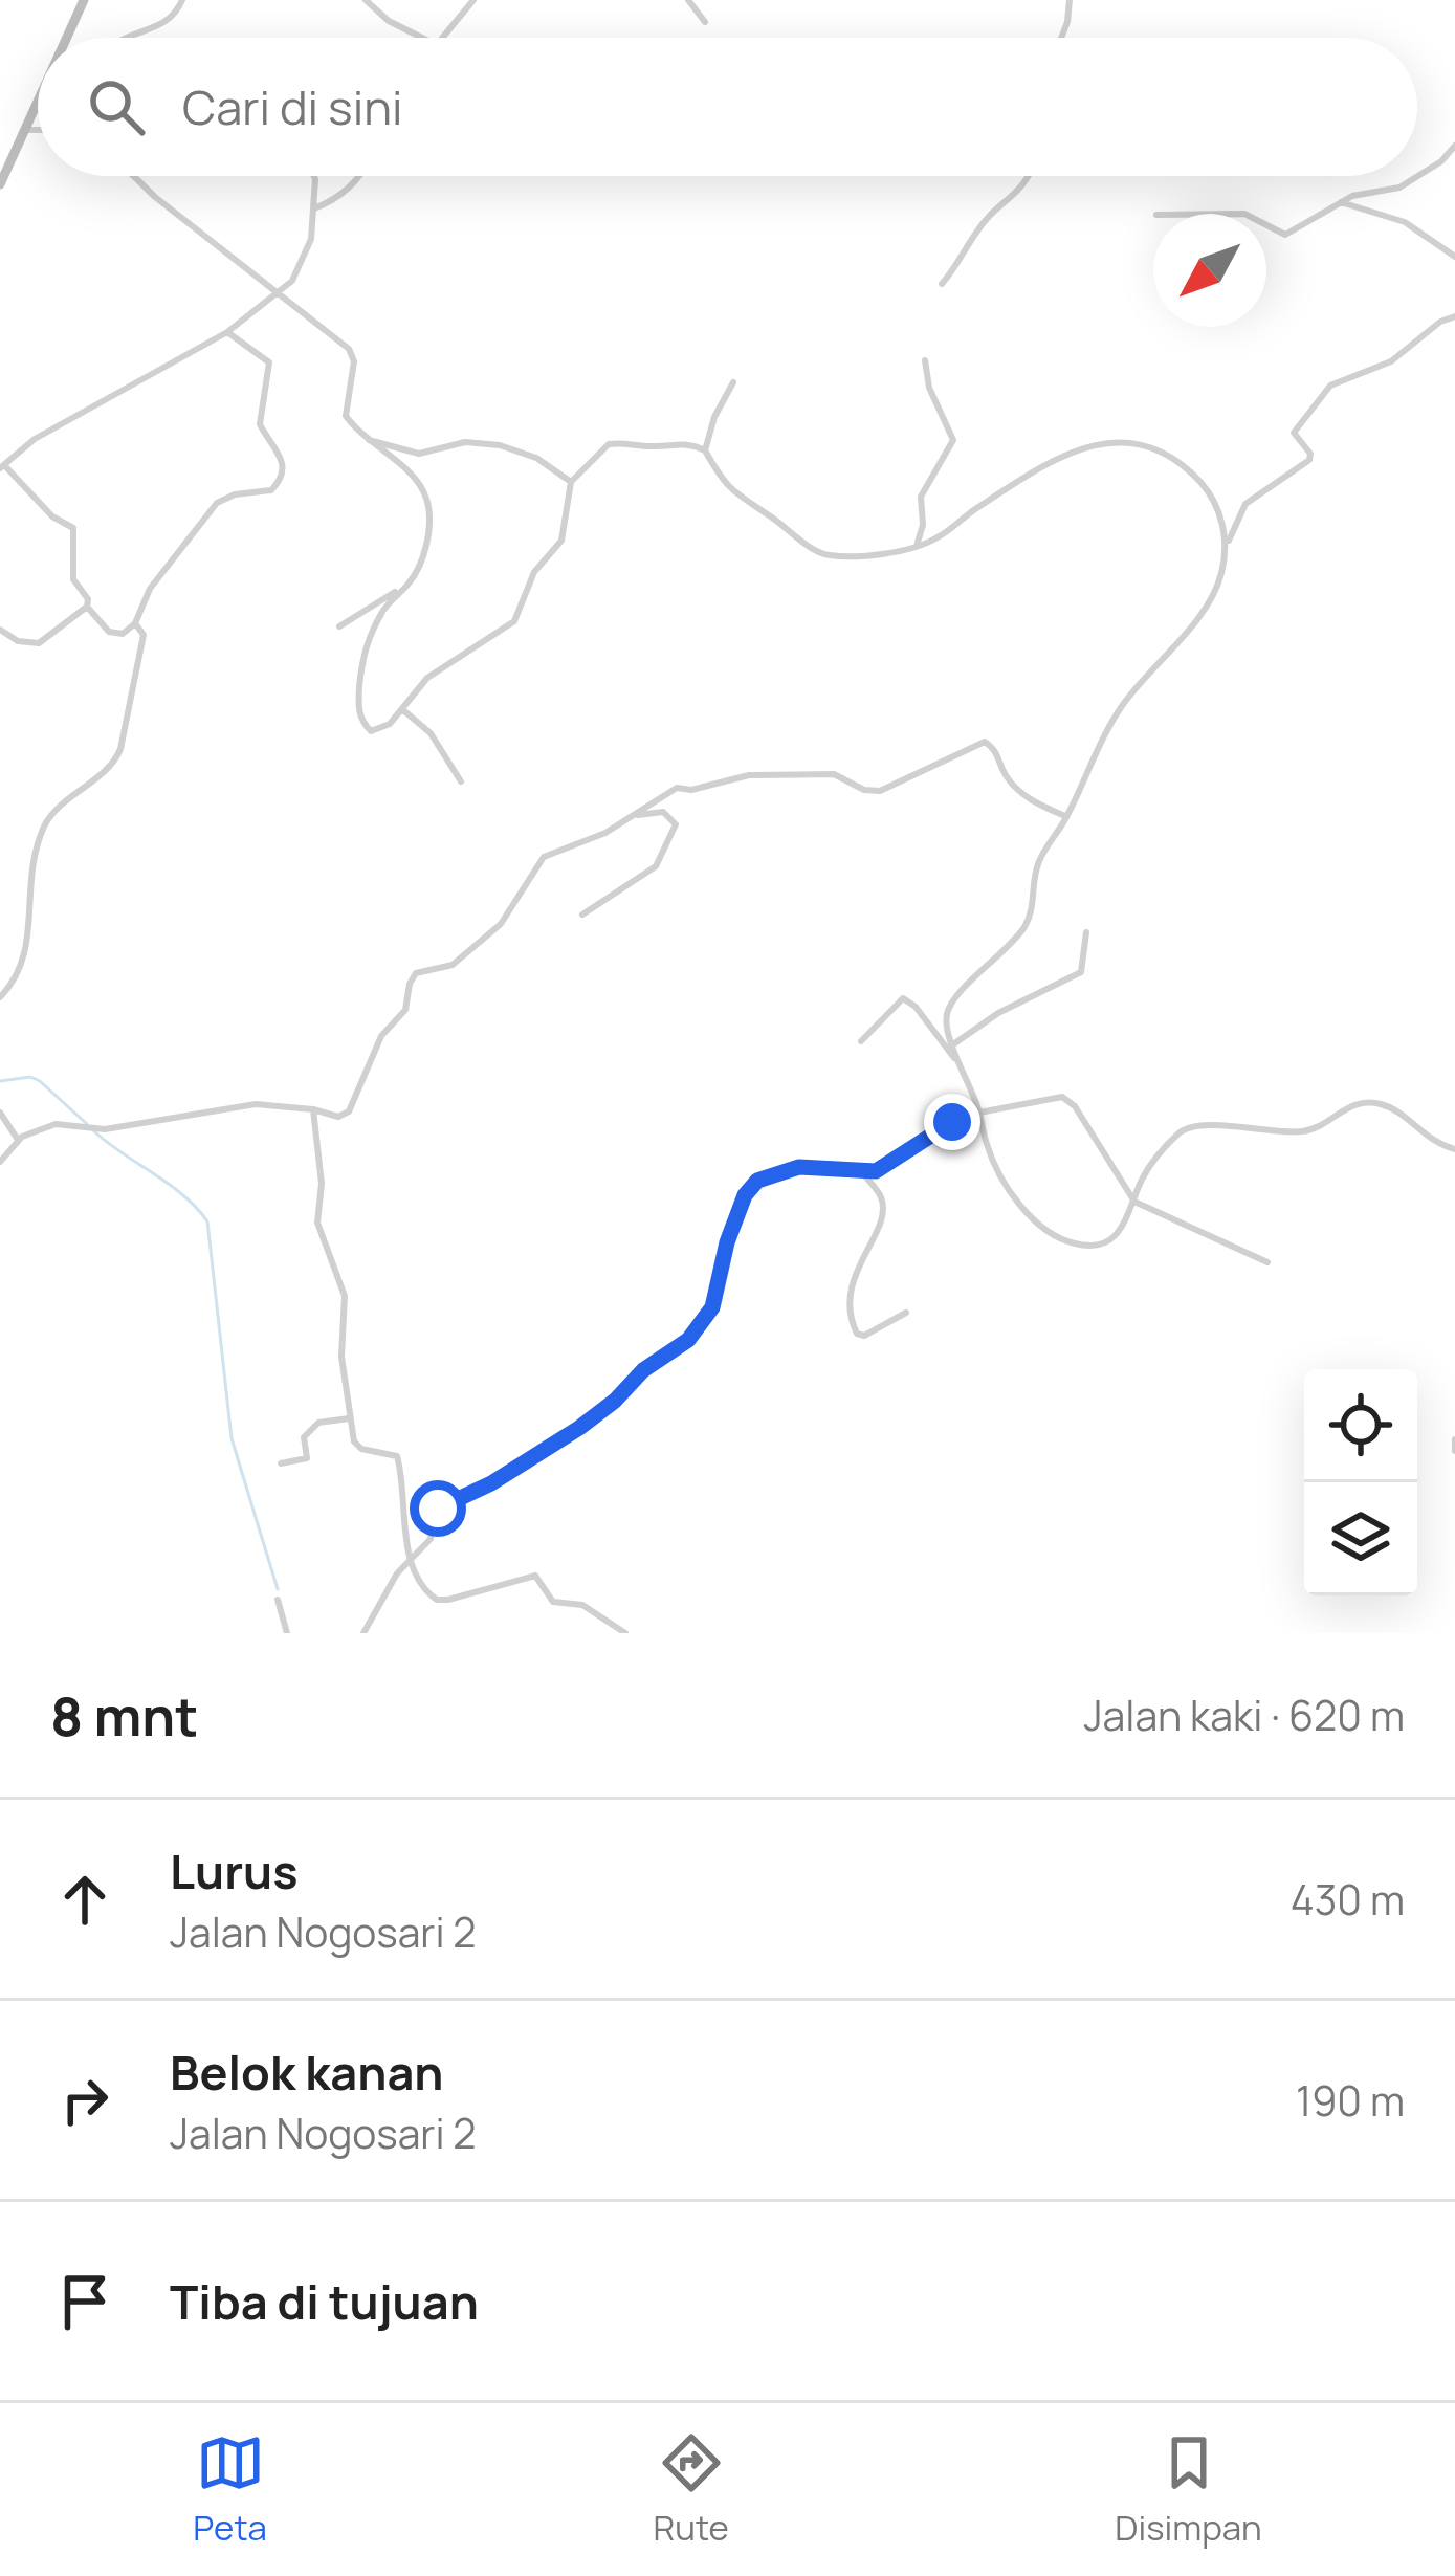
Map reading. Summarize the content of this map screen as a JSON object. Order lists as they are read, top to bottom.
{
  "north": "bottom left",
  "page": {
    "search": "Cari di sini",
    "heading": ["8 mnt", "Jalan kaki · 620 m"],
    "list": [
      ["Lurus", "Jalan Nogosari 2", "430 m"],
      ["Belok kanan", "Jalan Nogosari 2", "190 m"],
      "Tiba di tujuan"
    ],
    "nav": ["Peta", "Rute", "Disimpan"]
  }
}
